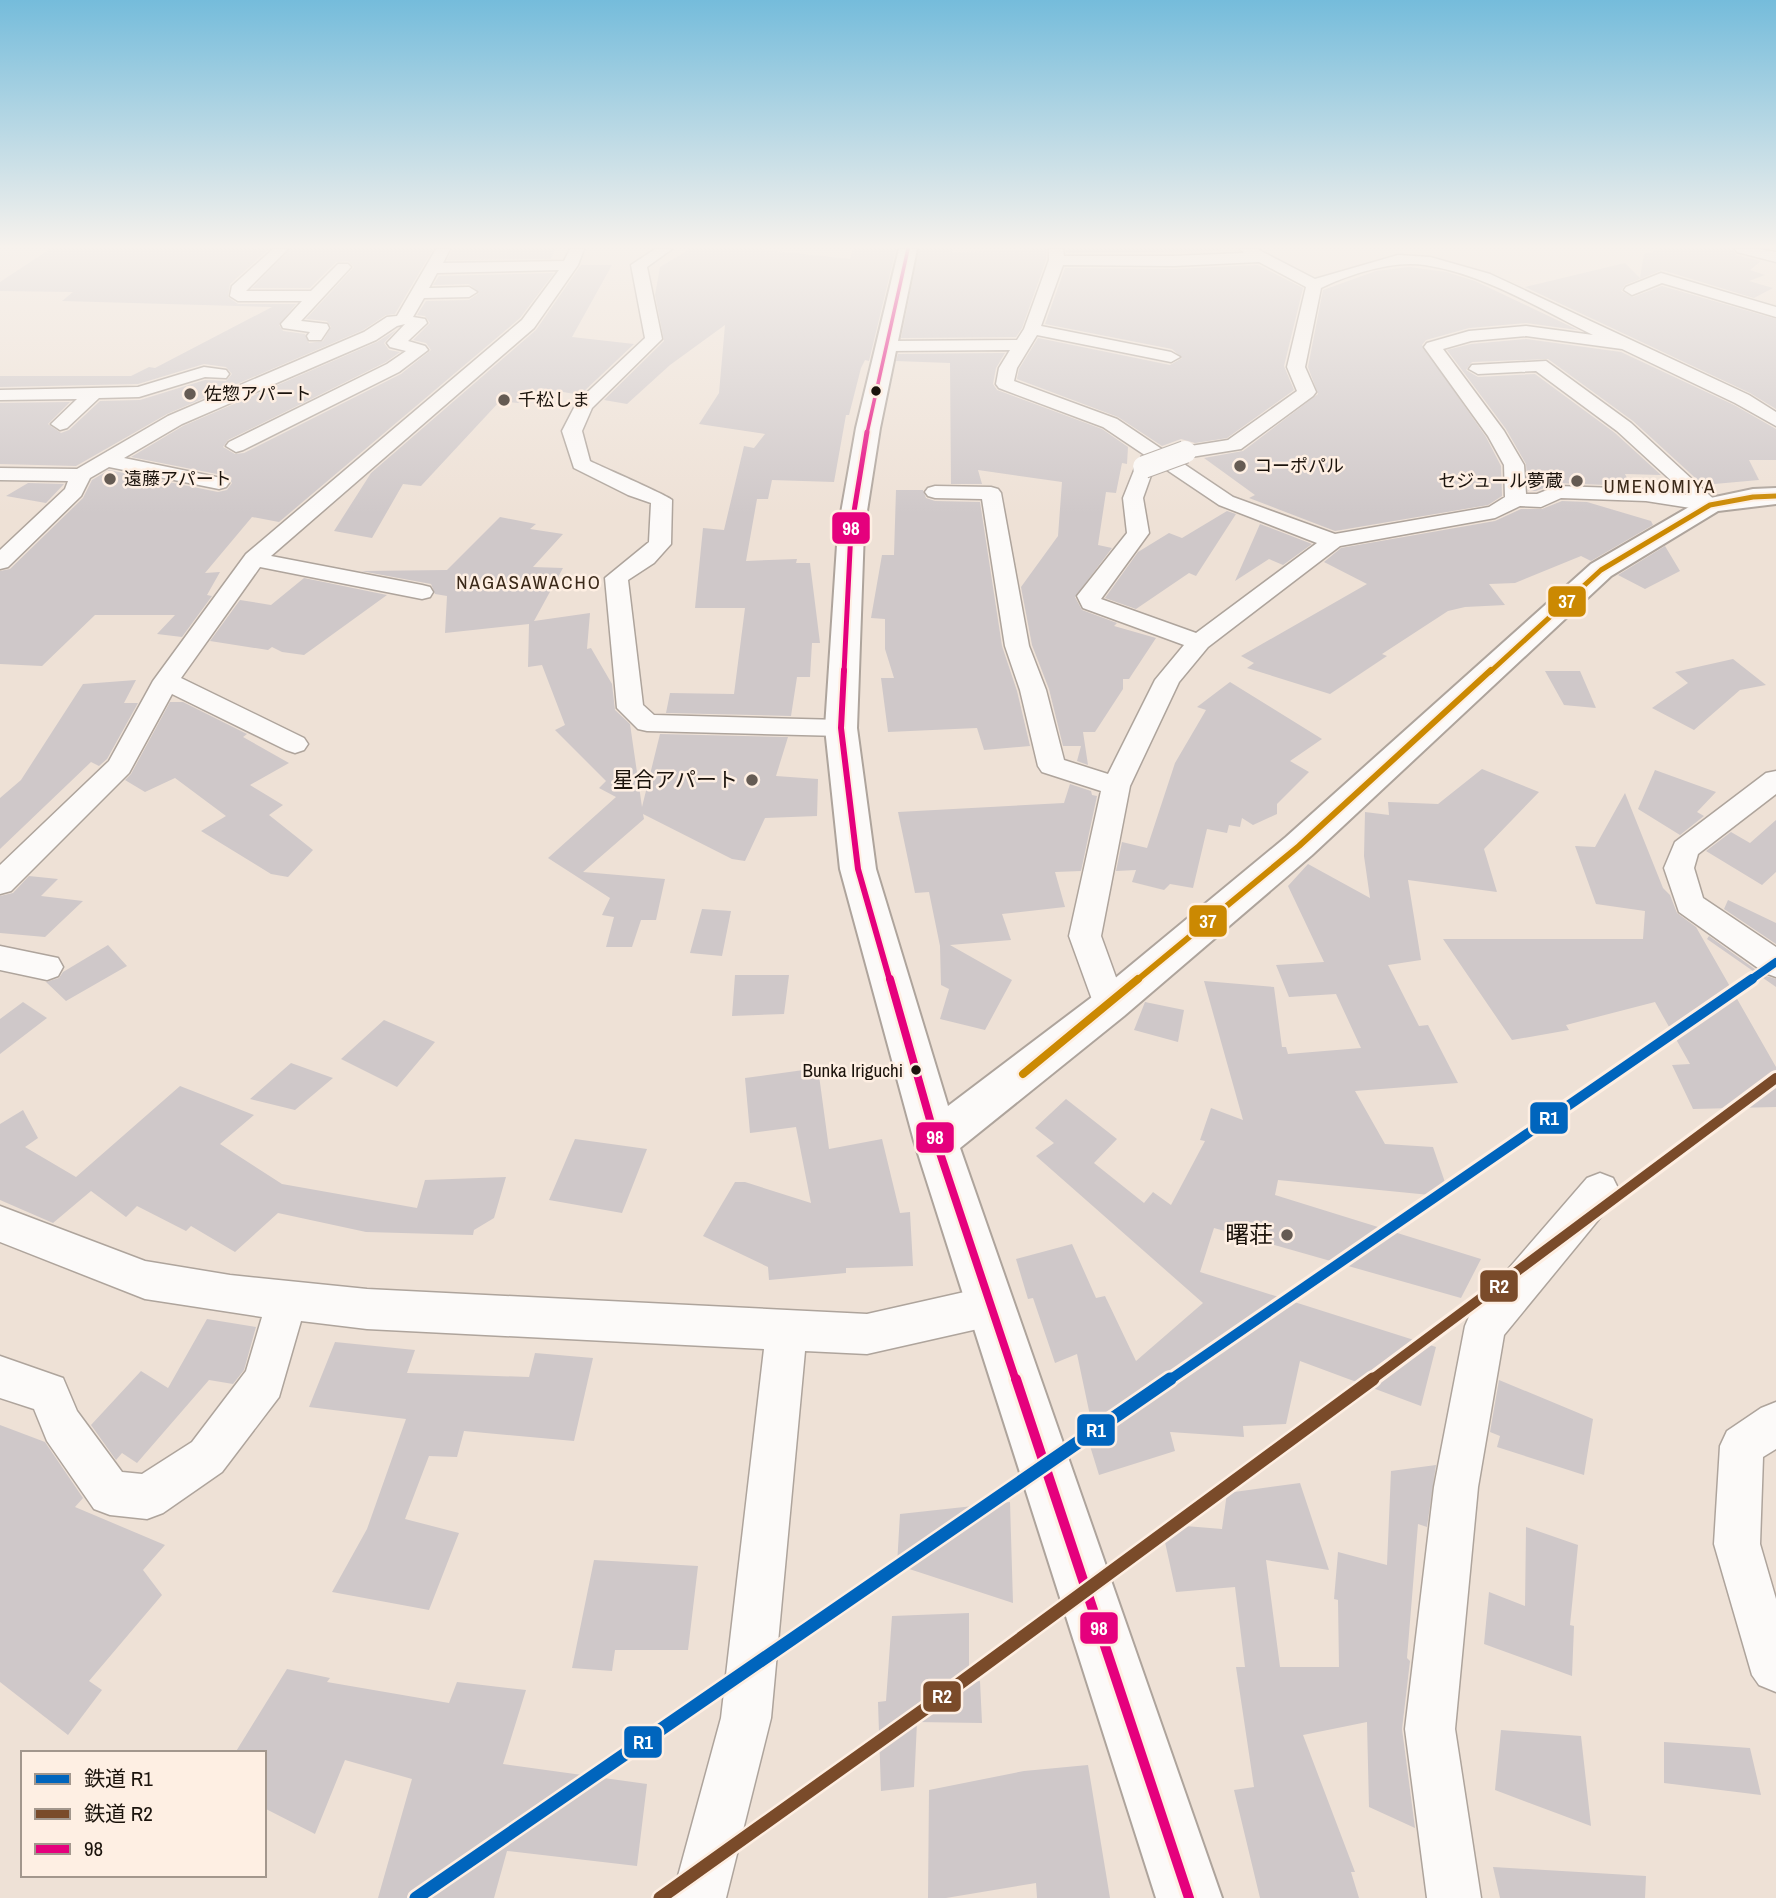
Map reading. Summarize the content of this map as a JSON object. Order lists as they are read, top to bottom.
{
  "districts": ["UMENOMIYA", "NAGASAWACHO"],
  "places": [
    "佐惣アパート",
    "千松しま",
    "コーポパル",
    "遠藤アパート",
    "セジュール夢蔵",
    "星合アパート",
    "Bunka Iriguchi",
    "曙荘"
  ],
  "lines": [
    "transit line 98",
    "transit line 37",
    "rail line R1",
    "rail line R2"
  ],
  "legend": ["鉄道 R1", "鉄道 R2", "98"]
}
